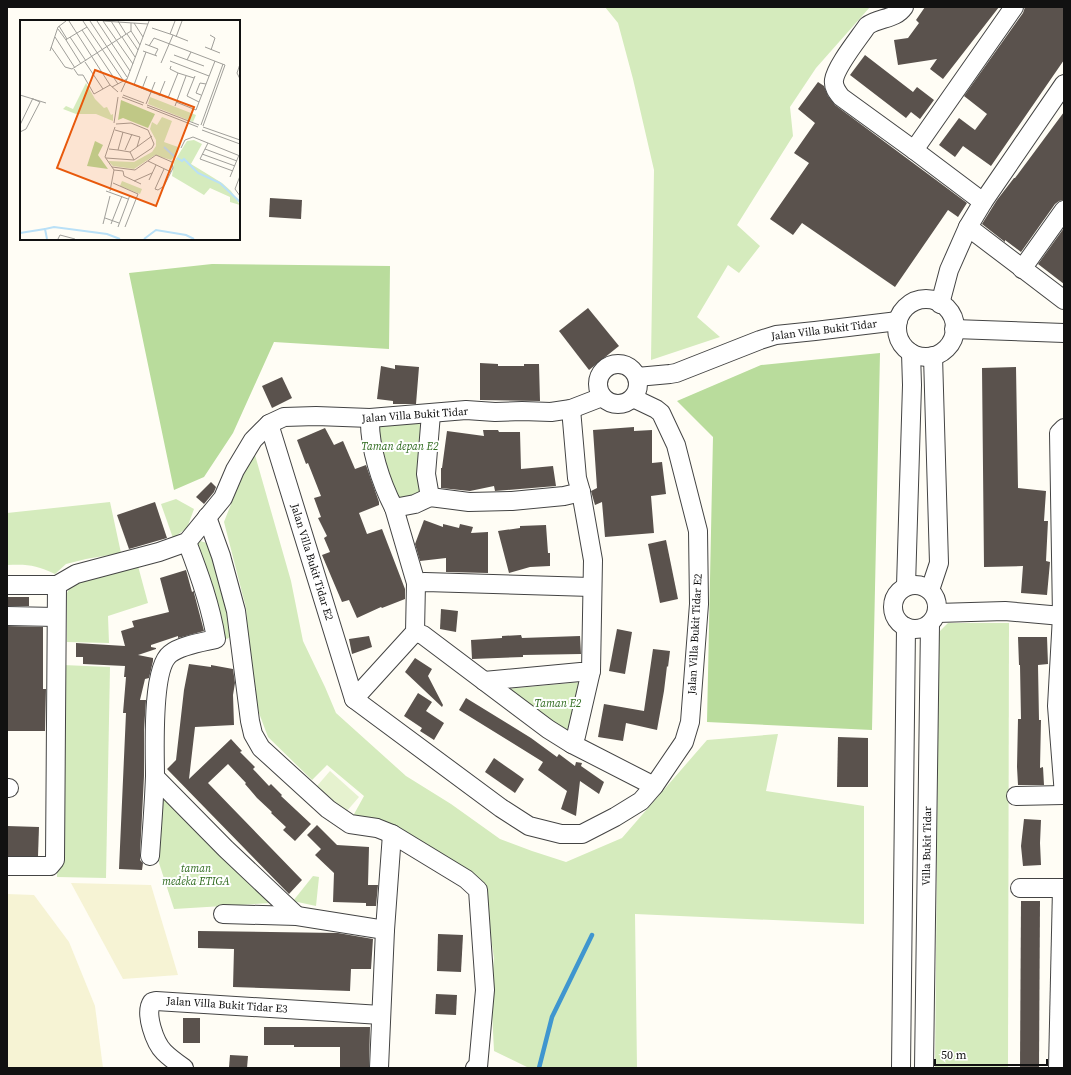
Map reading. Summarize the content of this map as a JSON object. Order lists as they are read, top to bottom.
{
  "streets": {
    "street": [
      "Jalan Villa Bukit Tidar",
      "Jalan Villa Bukit Tidar E2",
      "Villa Bukit Tidar",
      "Jalan Villa Bukit Tidar E3"
    ]
  },
  "crossings": [
    ["Jalan Villa Bukit Tidar", "Jalan Villa Bukit Tidar E2"]
  ],
  "parks": ["Taman depan E2", "Taman E2", "taman medeka ETIGA"],
  "scale_bar": "50 m"
}
